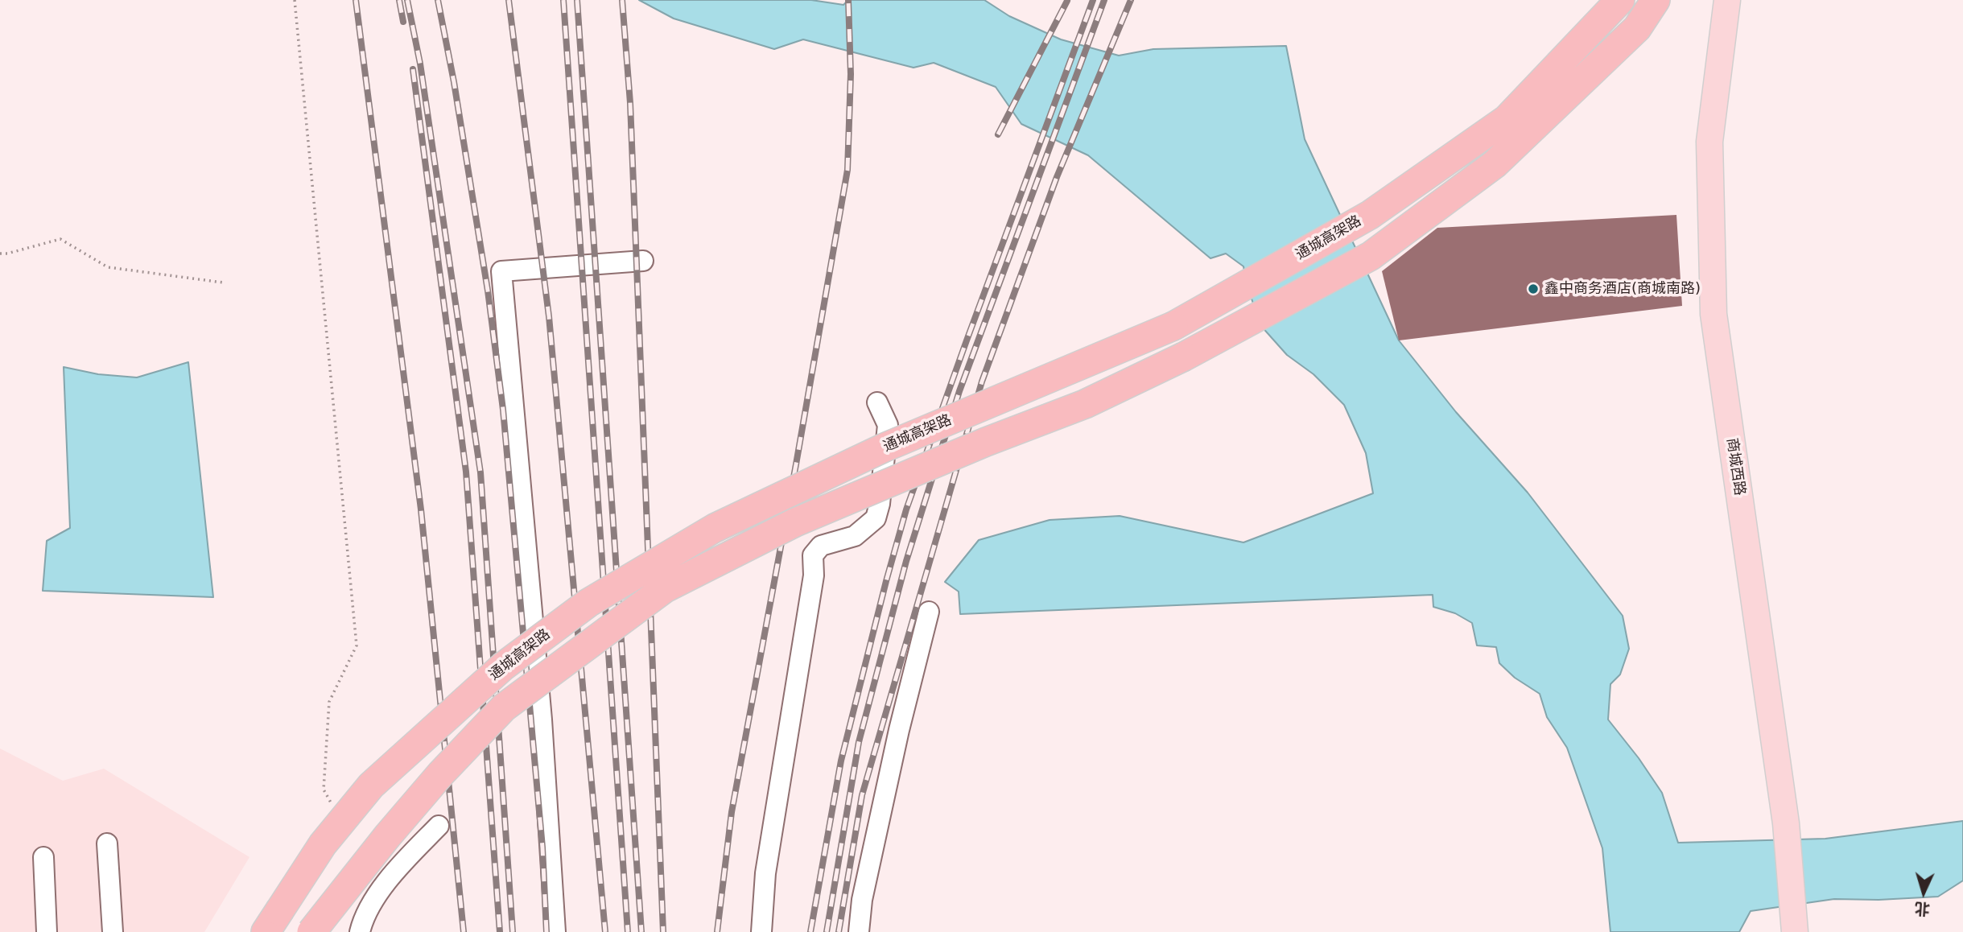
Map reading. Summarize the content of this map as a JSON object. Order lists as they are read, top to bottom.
{
  "streets": {
    "highway": ["通城高架路"],
    "main road": ["商城西路"]
  },
  "places": ["鑫中商务酒店(商城南路)"],
  "north": "bottom"
}
